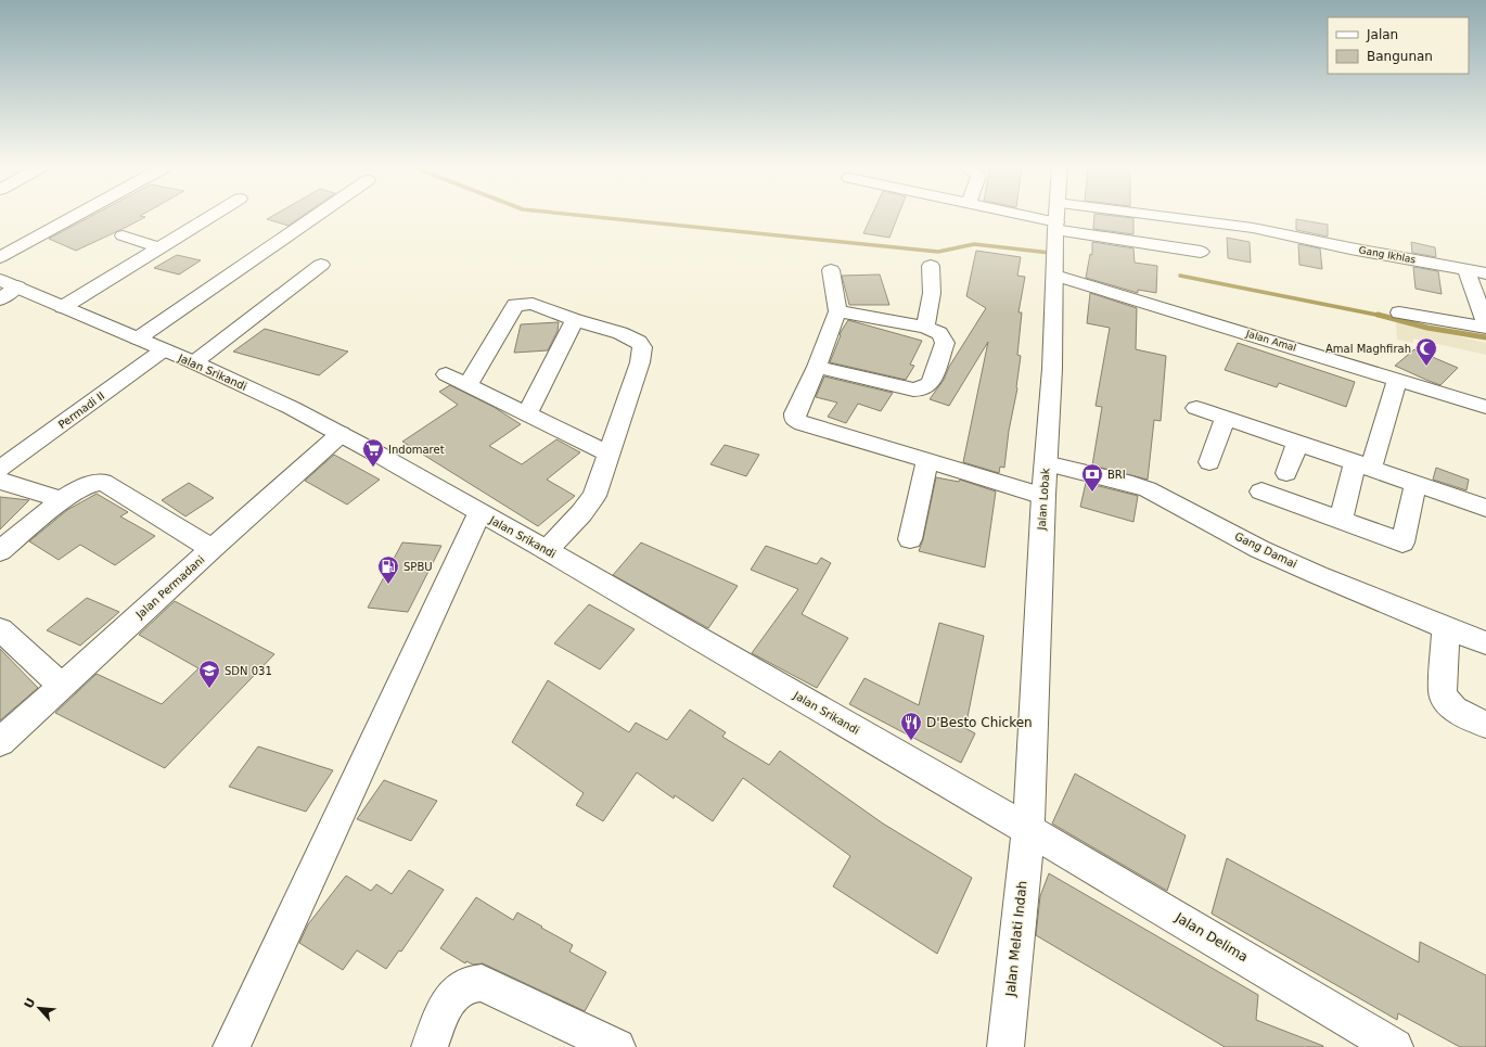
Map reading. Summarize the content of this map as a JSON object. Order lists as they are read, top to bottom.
{
  "streets": {
    "street": [
      "Gang Ikhlas",
      "Jalan Amal",
      "Jalan Srikandi",
      "Permadi II",
      "Jalan Lobak",
      "Gang Damai",
      "Jalan Permadani",
      "Jalan Delima",
      "Jalan Melati Indah"
    ]
  },
  "crossings": [
    ["Gang Ikhlas", "Jalan Lobak"],
    ["Jalan Amal", "Jalan Lobak"],
    ["Jalan Srikandi", "Permadi II"],
    ["Jalan Srikandi", "Jalan Lobak"],
    ["Jalan Srikandi", "Jalan Permadani"],
    ["Jalan Srikandi", "Jalan Delima"],
    ["Jalan Srikandi", "Jalan Melati Indah"],
    ["Jalan Lobak", "Gang Damai"],
    ["Jalan Lobak", "Jalan Delima"],
    ["Jalan Lobak", "Jalan Melati Indah"],
    ["Jalan Delima", "Jalan Melati Indah"]
  ],
  "places": {
    "mosque": ["Amal Maghfirah"],
    "supermarket": ["Indomaret"],
    "bank": ["BRI"],
    "fuel station": ["SPBU"],
    "school or university": ["SDN 031"],
    "restaurant": ["D'Besto Chicken"]
  },
  "legend": ["Jalan", "Bangunan"],
  "north": "top left"
}
